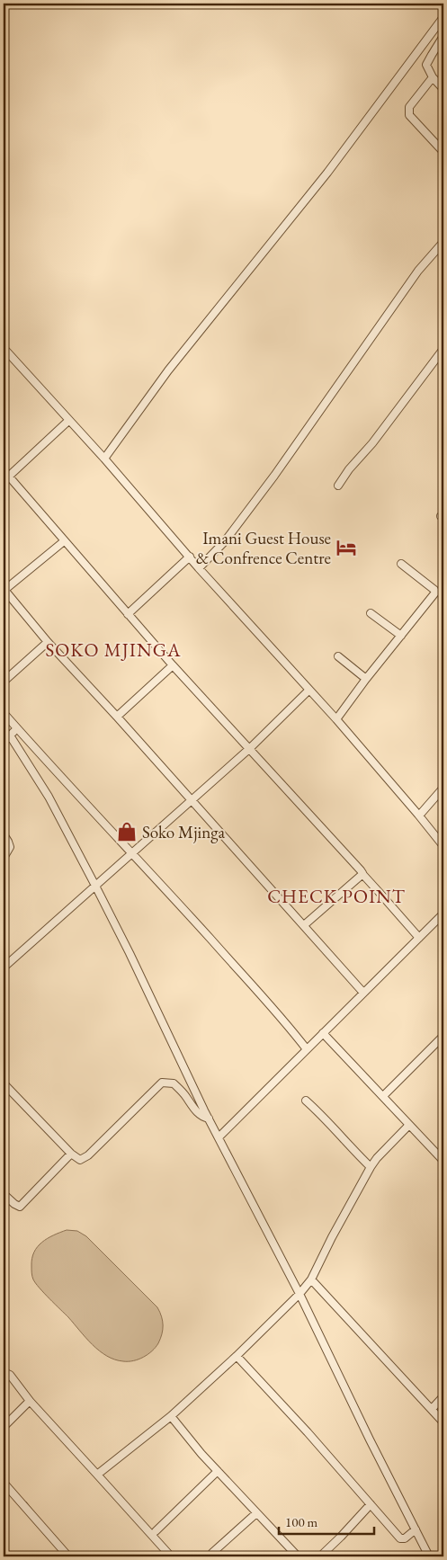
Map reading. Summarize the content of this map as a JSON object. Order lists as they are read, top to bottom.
{
  "districts": ["SOKO MJINGA", "CHECK POINT"],
  "places": {
    "hotel": ["Imani Guest House & Confrence Centre"],
    "shop": ["Soko Mjinga"]
  },
  "scale_bar": "100 m"
}
